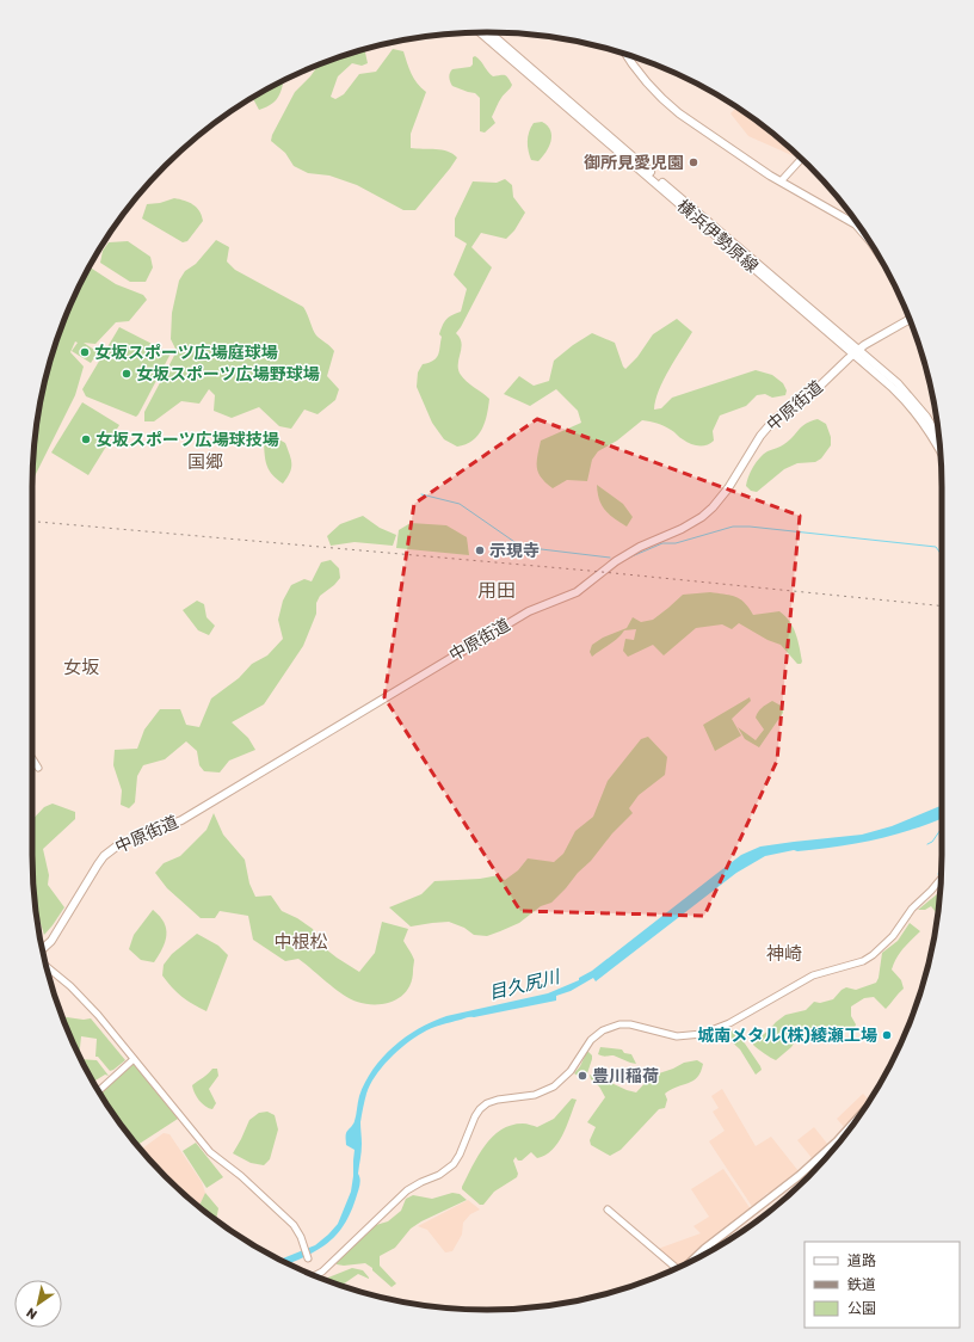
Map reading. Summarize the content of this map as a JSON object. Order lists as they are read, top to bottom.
{
  "streets": {
    "main road": ["横浜伊勢原線", "中原街道"]
  },
  "crossings": [
    ["横浜伊勢原線", "中原街道"]
  ],
  "districts": [
    "国郷",
    "用田",
    "女坂",
    "中根松",
    "神崎"
  ],
  "water": ["目久尻川"],
  "places": [
    "御所見愛児園",
    "女坂スポーツ広場庭球場",
    "女坂スポーツ広場野球場",
    "女坂スポーツ広場球技場",
    "示現寺",
    "城南メタル(株)綾瀬工場",
    "豊川稲荷"
  ],
  "legend": ["道路", "鉄道", "公園"],
  "north": "bottom left"
}
